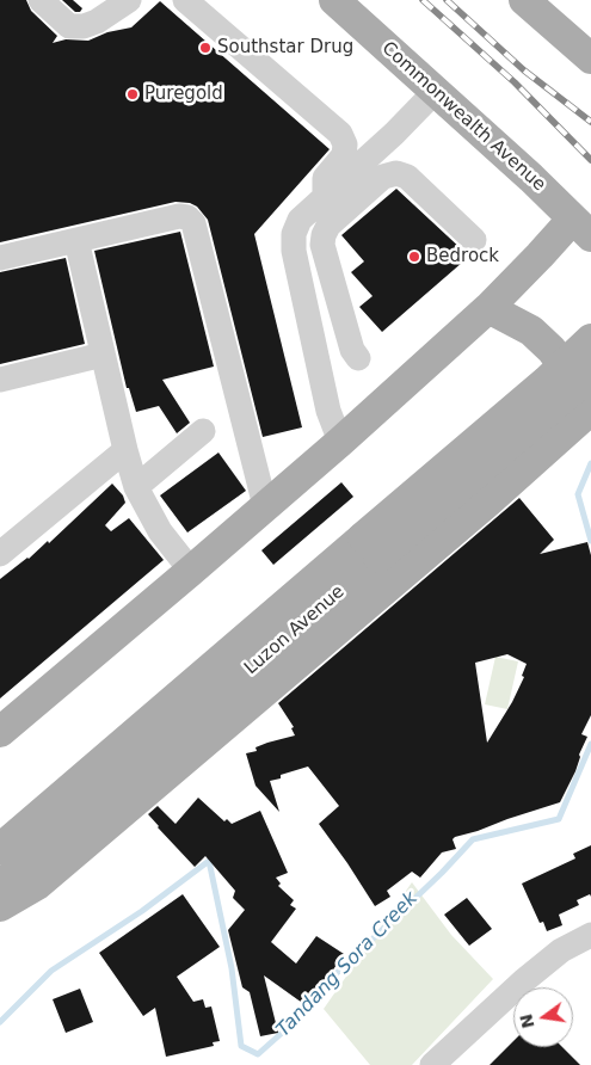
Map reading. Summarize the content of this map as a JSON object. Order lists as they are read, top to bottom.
{
  "streets": {
    "main road": ["Commonwealth Avenue", "Luzon Avenue"]
  },
  "water": ["Tandang Sora Creek"],
  "places": ["Southstar Drug", "Puregold", "Bedrock"],
  "north": "left"
}
